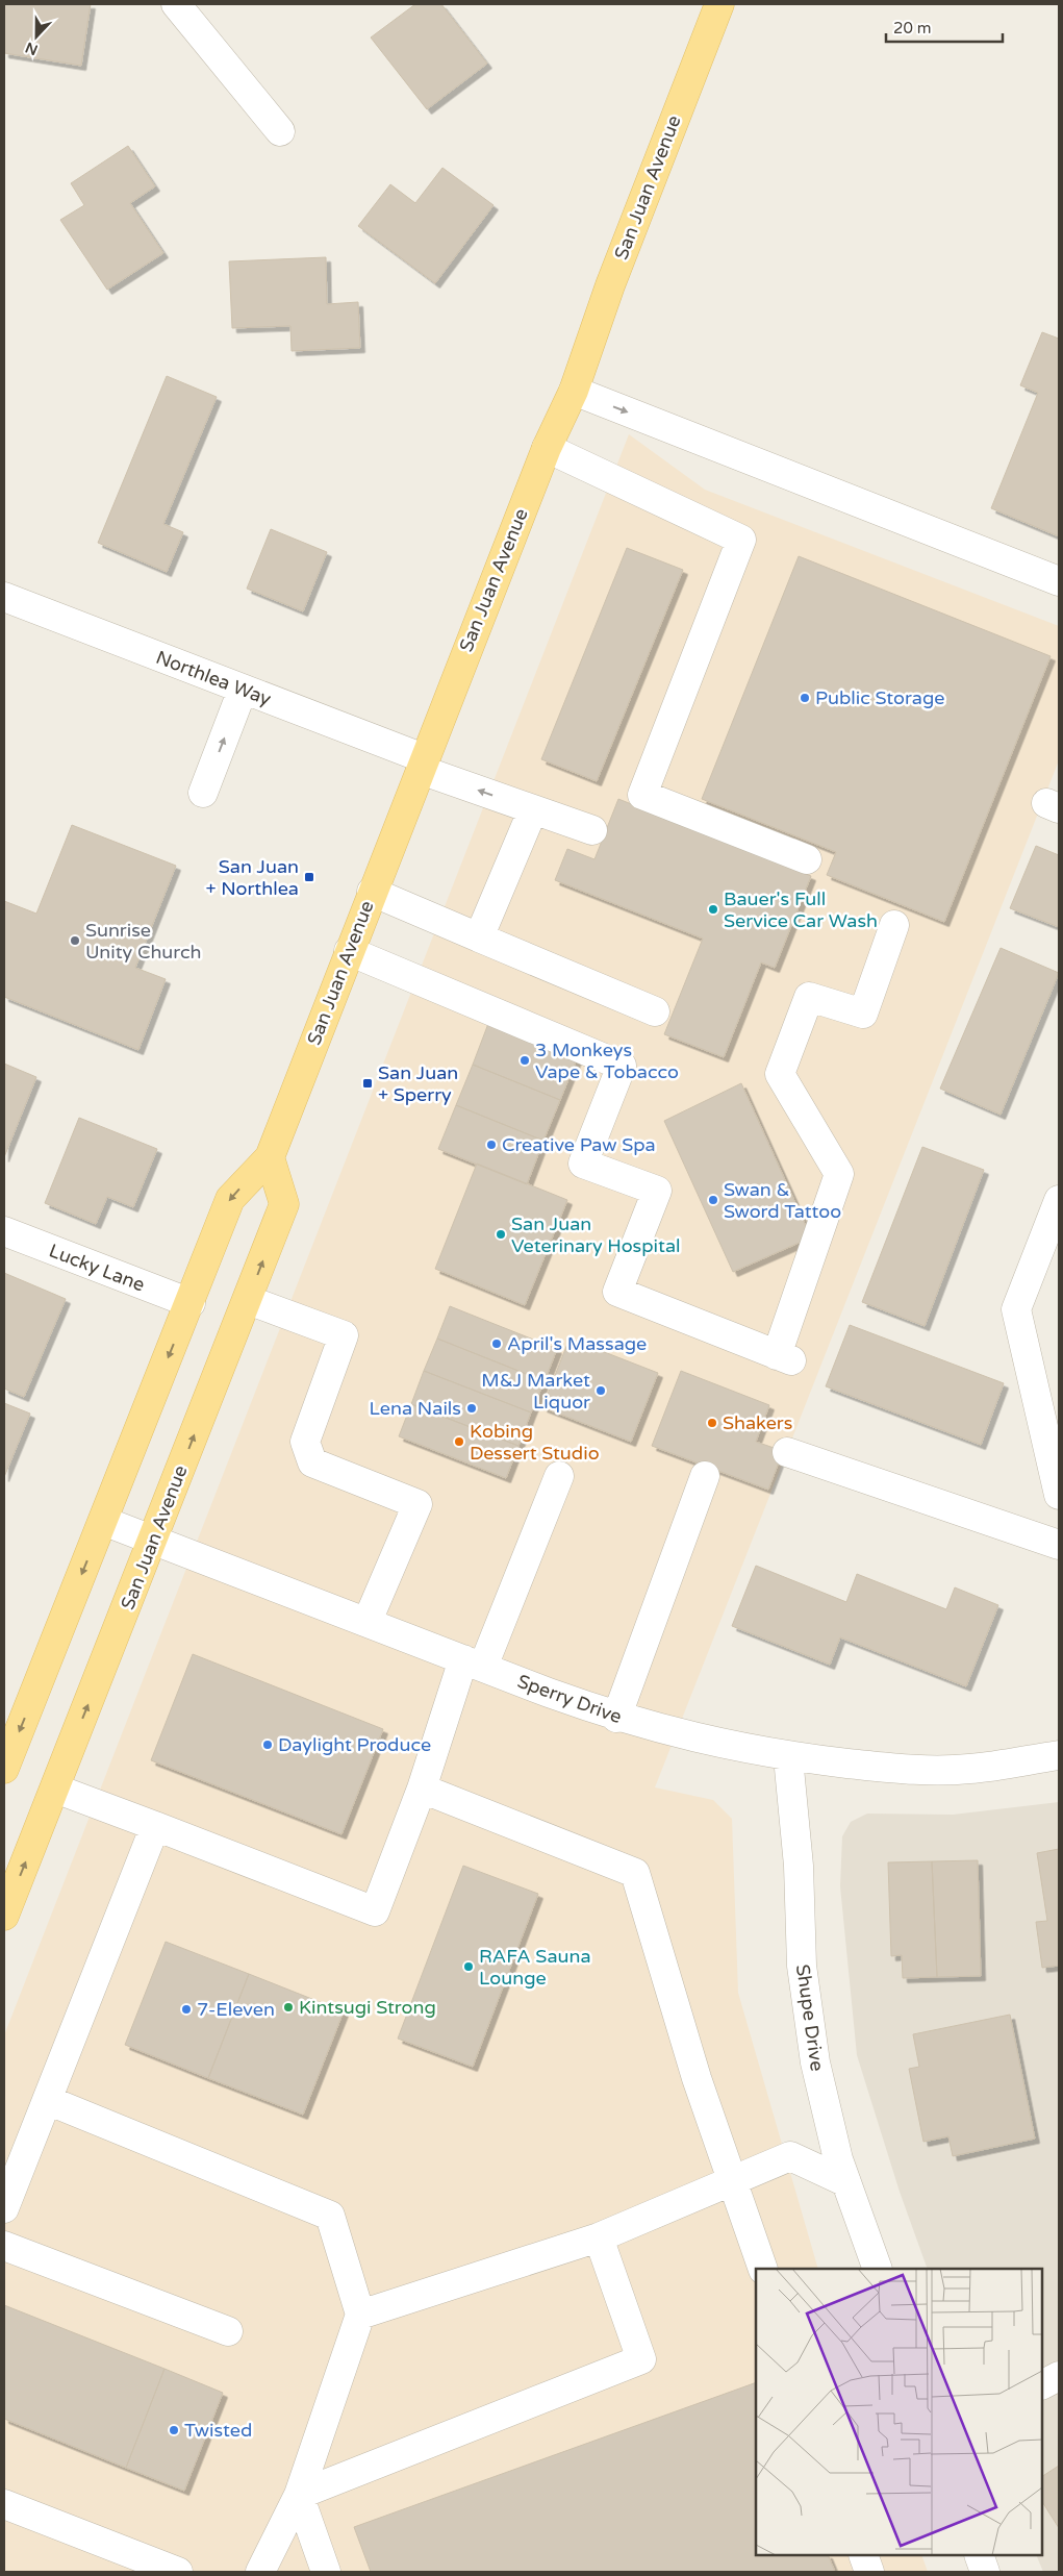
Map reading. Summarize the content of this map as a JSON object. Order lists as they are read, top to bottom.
{
  "streets": {
    "main road": ["San Juan Avenue"],
    "street": [
      "Northlea Way",
      "Lucky Lane",
      "Sperry Drive",
      "Shupe Drive"
    ]
  },
  "crossings": [
    ["San Juan Avenue", "Northlea Way"],
    ["San Juan Avenue", "Lucky Lane"],
    ["San Juan Avenue", "Sperry Drive"],
    ["Sperry Drive", "Shupe Drive"]
  ],
  "places": {
    "other": [
      "Public Storage",
      "Bauer's Full Service Car Wash",
      "Sunrise Unity Church",
      "3 Monkeys Vape & Tobacco",
      "Creative Paw Spa",
      "Swan & Sword Tattoo",
      "San Juan Veterinary Hospital",
      "April's Massage",
      "M&J Market Liquor",
      "Lena Nails",
      "Shakers",
      "Kobing Dessert Studio",
      "Daylight Produce",
      "RAFA Sauna Lounge",
      "Kintsugi Strong",
      "7-Eleven",
      "Twisted"
    ],
    "transit": ["San Juan + Northlea", "San Juan + Sperry"]
  },
  "scale_bar": "20 m",
  "north": "bottom"
}
